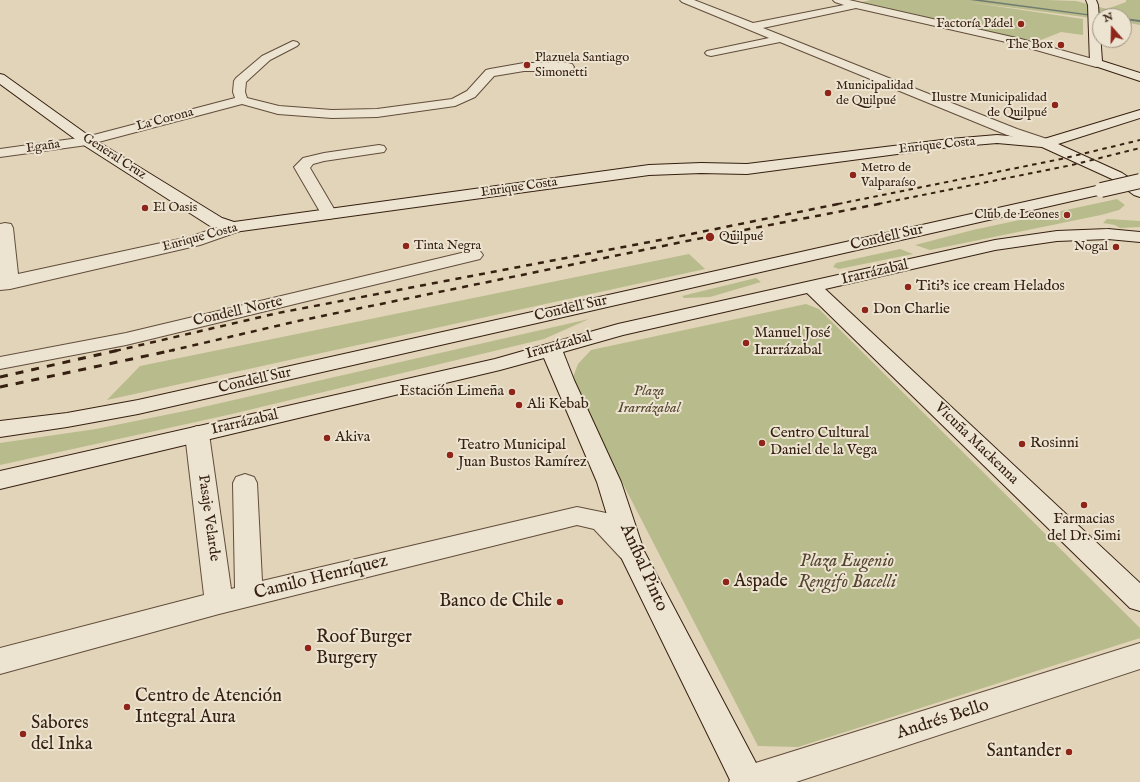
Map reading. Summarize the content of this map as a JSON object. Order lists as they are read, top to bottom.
{
  "streets": {
    "street": [
      "La Corona",
      "Enrique Costa",
      "Egaña",
      "General Cruz",
      "Condell Sur",
      "Irarrázabal",
      "Condell Norte",
      "Vicuña Mackenna",
      "Pasaje Velarde",
      "Aníbal Pinto",
      "Camilo Henríquez",
      "Andrés Bello"
    ]
  },
  "crossings": [
    ["La Corona", "Egaña"],
    ["La Corona", "General Cruz"],
    ["Enrique Costa", "General Cruz"],
    ["Egaña", "General Cruz"],
    ["Irarrázabal", "Vicuña Mackenna"],
    ["Irarrázabal", "Pasaje Velarde"],
    ["Irarrázabal", "Aníbal Pinto"],
    ["Pasaje Velarde", "Camilo Henríquez"],
    ["Aníbal Pinto", "Camilo Henríquez"],
    ["Aníbal Pinto", "Andrés Bello"]
  ],
  "parks": ["Plaza Irarrázabal", "Plaza Eugenio Rengifo Bacelli"],
  "places": [
    "Factoría Pádel",
    "The Box",
    "Plazuela Santiago Simonetti",
    "Municipalidad de Quilpué",
    "Ilustre Municipalidad de Quilpué",
    "Metro de Valparaíso",
    "El Oasis",
    "Club de Leones",
    "Quilpué",
    "Tinta Negra",
    "Nogal",
    "Titi's ice cream Helados",
    "Don Charlie",
    "Manuel José Irarrázabal",
    "Estación Limeña",
    "Ali Kebab",
    "Akiva",
    "Centro Cultural Daniel de la Vega",
    "Rosinni",
    "Teatro Municipal Juan Bustos Ramírez",
    "Farmacias del Dr. Simi",
    "Aspade",
    "Banco de Chile",
    "Roof Burger Burgery",
    "Centro de Atención Integral Aura",
    "Sabores del Inka",
    "Santander"
  ],
  "north": "top"
}
